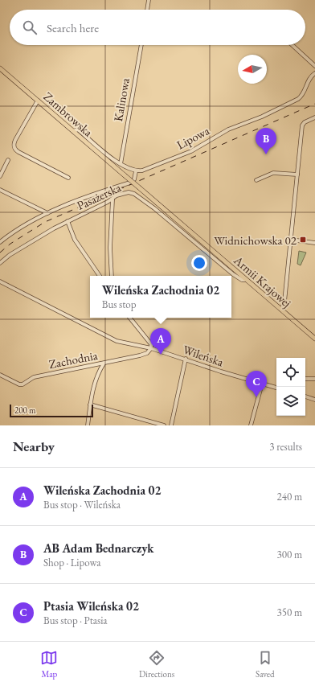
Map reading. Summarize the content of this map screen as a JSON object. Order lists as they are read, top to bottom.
{
  "streets": {
    "main road": ["Zambrowska", "Armii Krajowej"],
    "street": [
      "Kalinowa",
      "Lipowa",
      "Pasażerska",
      "Wileńska",
      "Zachodnia"
    ]
  },
  "crossings": [
    ["Zambrowska", "Armii Krajowej"],
    ["Pasażerska", "Armii Krajowej"],
    ["Wileńska", "Zachodnia"]
  ],
  "places": {
    "transit": ["Widnichowska 02"]
  },
  "scale_bar": "200 m",
  "north": "left",
  "page": {
    "search": "Search here",
    "pins": ["B", "A", "C"],
    "popup": ["Wileńska Zachodnia 02", "Bus stop"],
    "scale": "200 m",
    "heading": ["Nearby", "3 results"],
    "list": [
      {
        "mark": "A",
        "name": "Wileńska Zachodnia 02",
        "note": "Bus stop · Wileńska",
        "value": "240 m"
      },
      {
        "mark": "B",
        "name": "AB Adam Bednarczyk",
        "note": "Shop · Lipowa",
        "value": "300 m"
      },
      {
        "mark": "C",
        "name": "Ptasia Wileńska 02",
        "note": "Bus stop · Ptasia",
        "value": "350 m"
      }
    ],
    "nav": ["Map", "Directions", "Saved"]
  }
}
